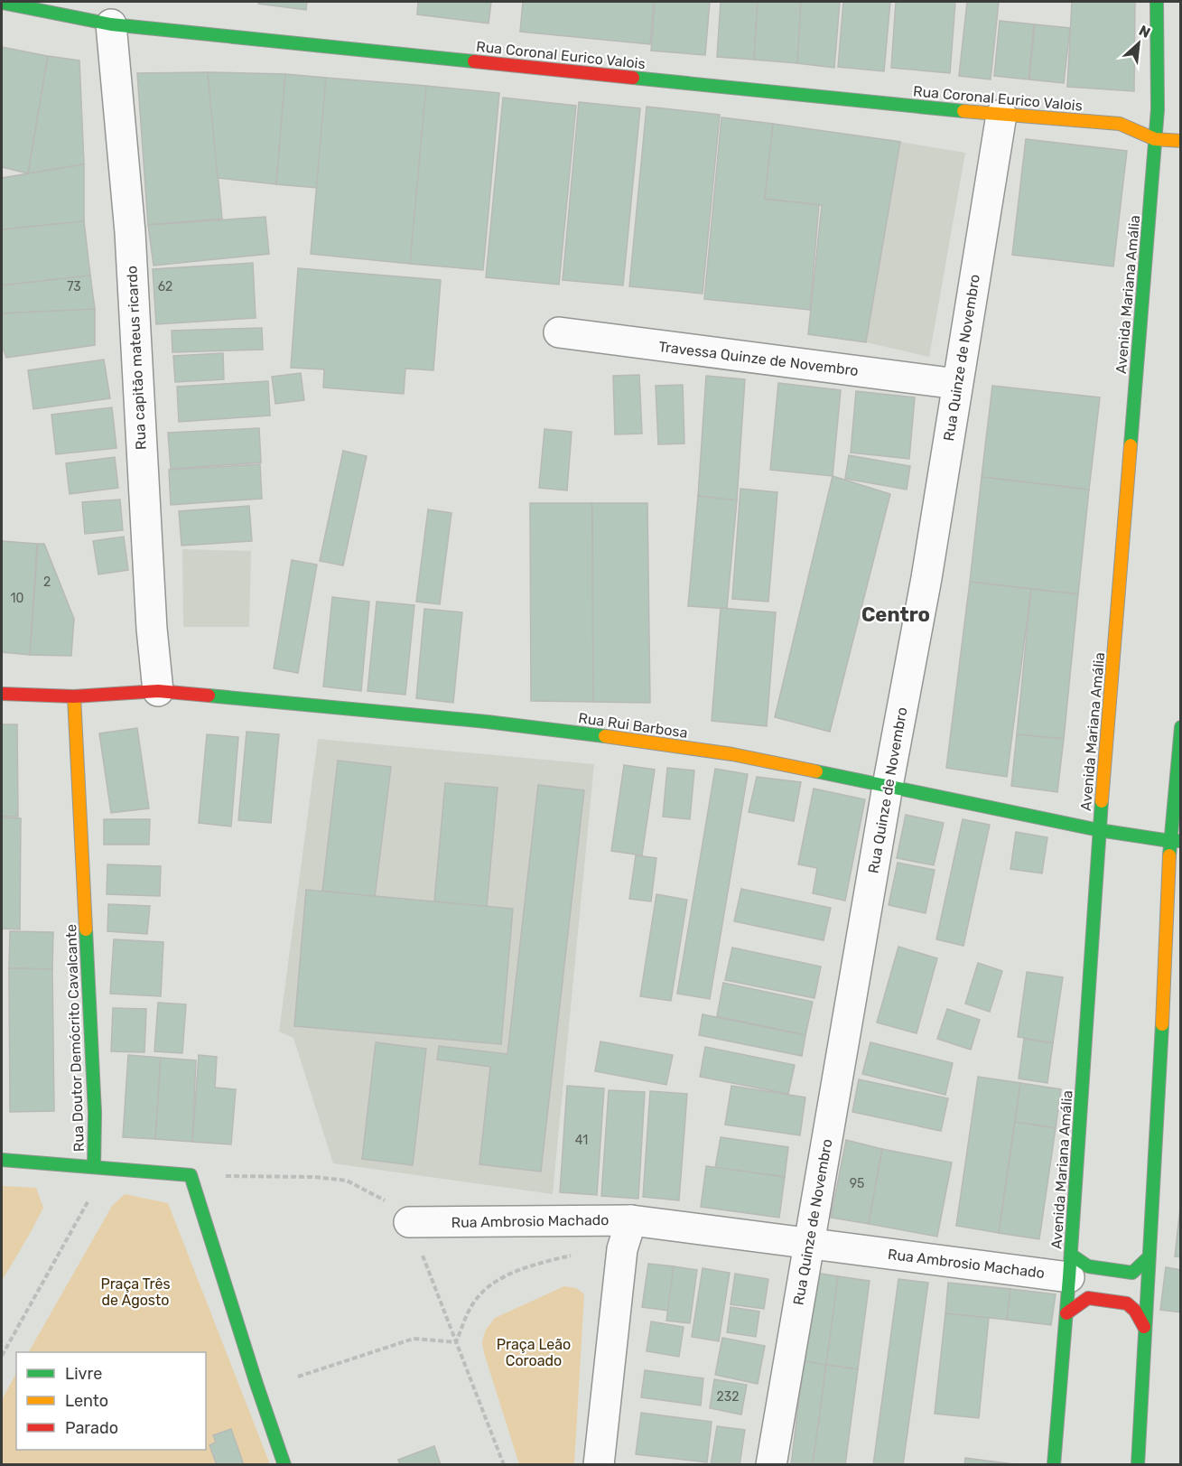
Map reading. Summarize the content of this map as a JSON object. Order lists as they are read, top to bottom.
{
  "streets": {
    "main road": [
      "Rua Coronal Eurico Valois",
      "Avenida Mariana Amália",
      "Rua Rui Barbosa",
      "Rua Doutor Demócrito Cavalcante"
    ],
    "street": [
      "Rua capitão mateus ricardo",
      "Rua Quinze de Novembro",
      "Travessa Quinze de Novembro",
      "Rua Ambrosio Machado"
    ]
  },
  "crossings": [
    ["Rua Coronal Eurico Valois", "Avenida Mariana Amália"],
    ["Rua Coronal Eurico Valois", "Rua capitão mateus ricardo"],
    ["Rua Coronal Eurico Valois", "Rua Quinze de Novembro"],
    ["Avenida Mariana Amália", "Rua Rui Barbosa"],
    ["Avenida Mariana Amália", "Rua Ambrosio Machado"],
    ["Rua capitão mateus ricardo", "Rua Rui Barbosa"],
    ["Rua Quinze de Novembro", "Travessa Quinze de Novembro"],
    ["Rua Quinze de Novembro", "Rua Rui Barbosa"],
    ["Rua Quinze de Novembro", "Rua Ambrosio Machado"],
    ["Rua Rui Barbosa", "Rua Doutor Demócrito Cavalcante"]
  ],
  "districts": ["Centro"],
  "parks": ["Praça Três de Agosto", "Praça Leão Coroado"],
  "house_numbers": [
    "73",
    "62",
    "2",
    "10",
    "41",
    "95",
    "232"
  ],
  "legend": ["Livre", "Lento", "Parado"],
  "north": "top right"
}
